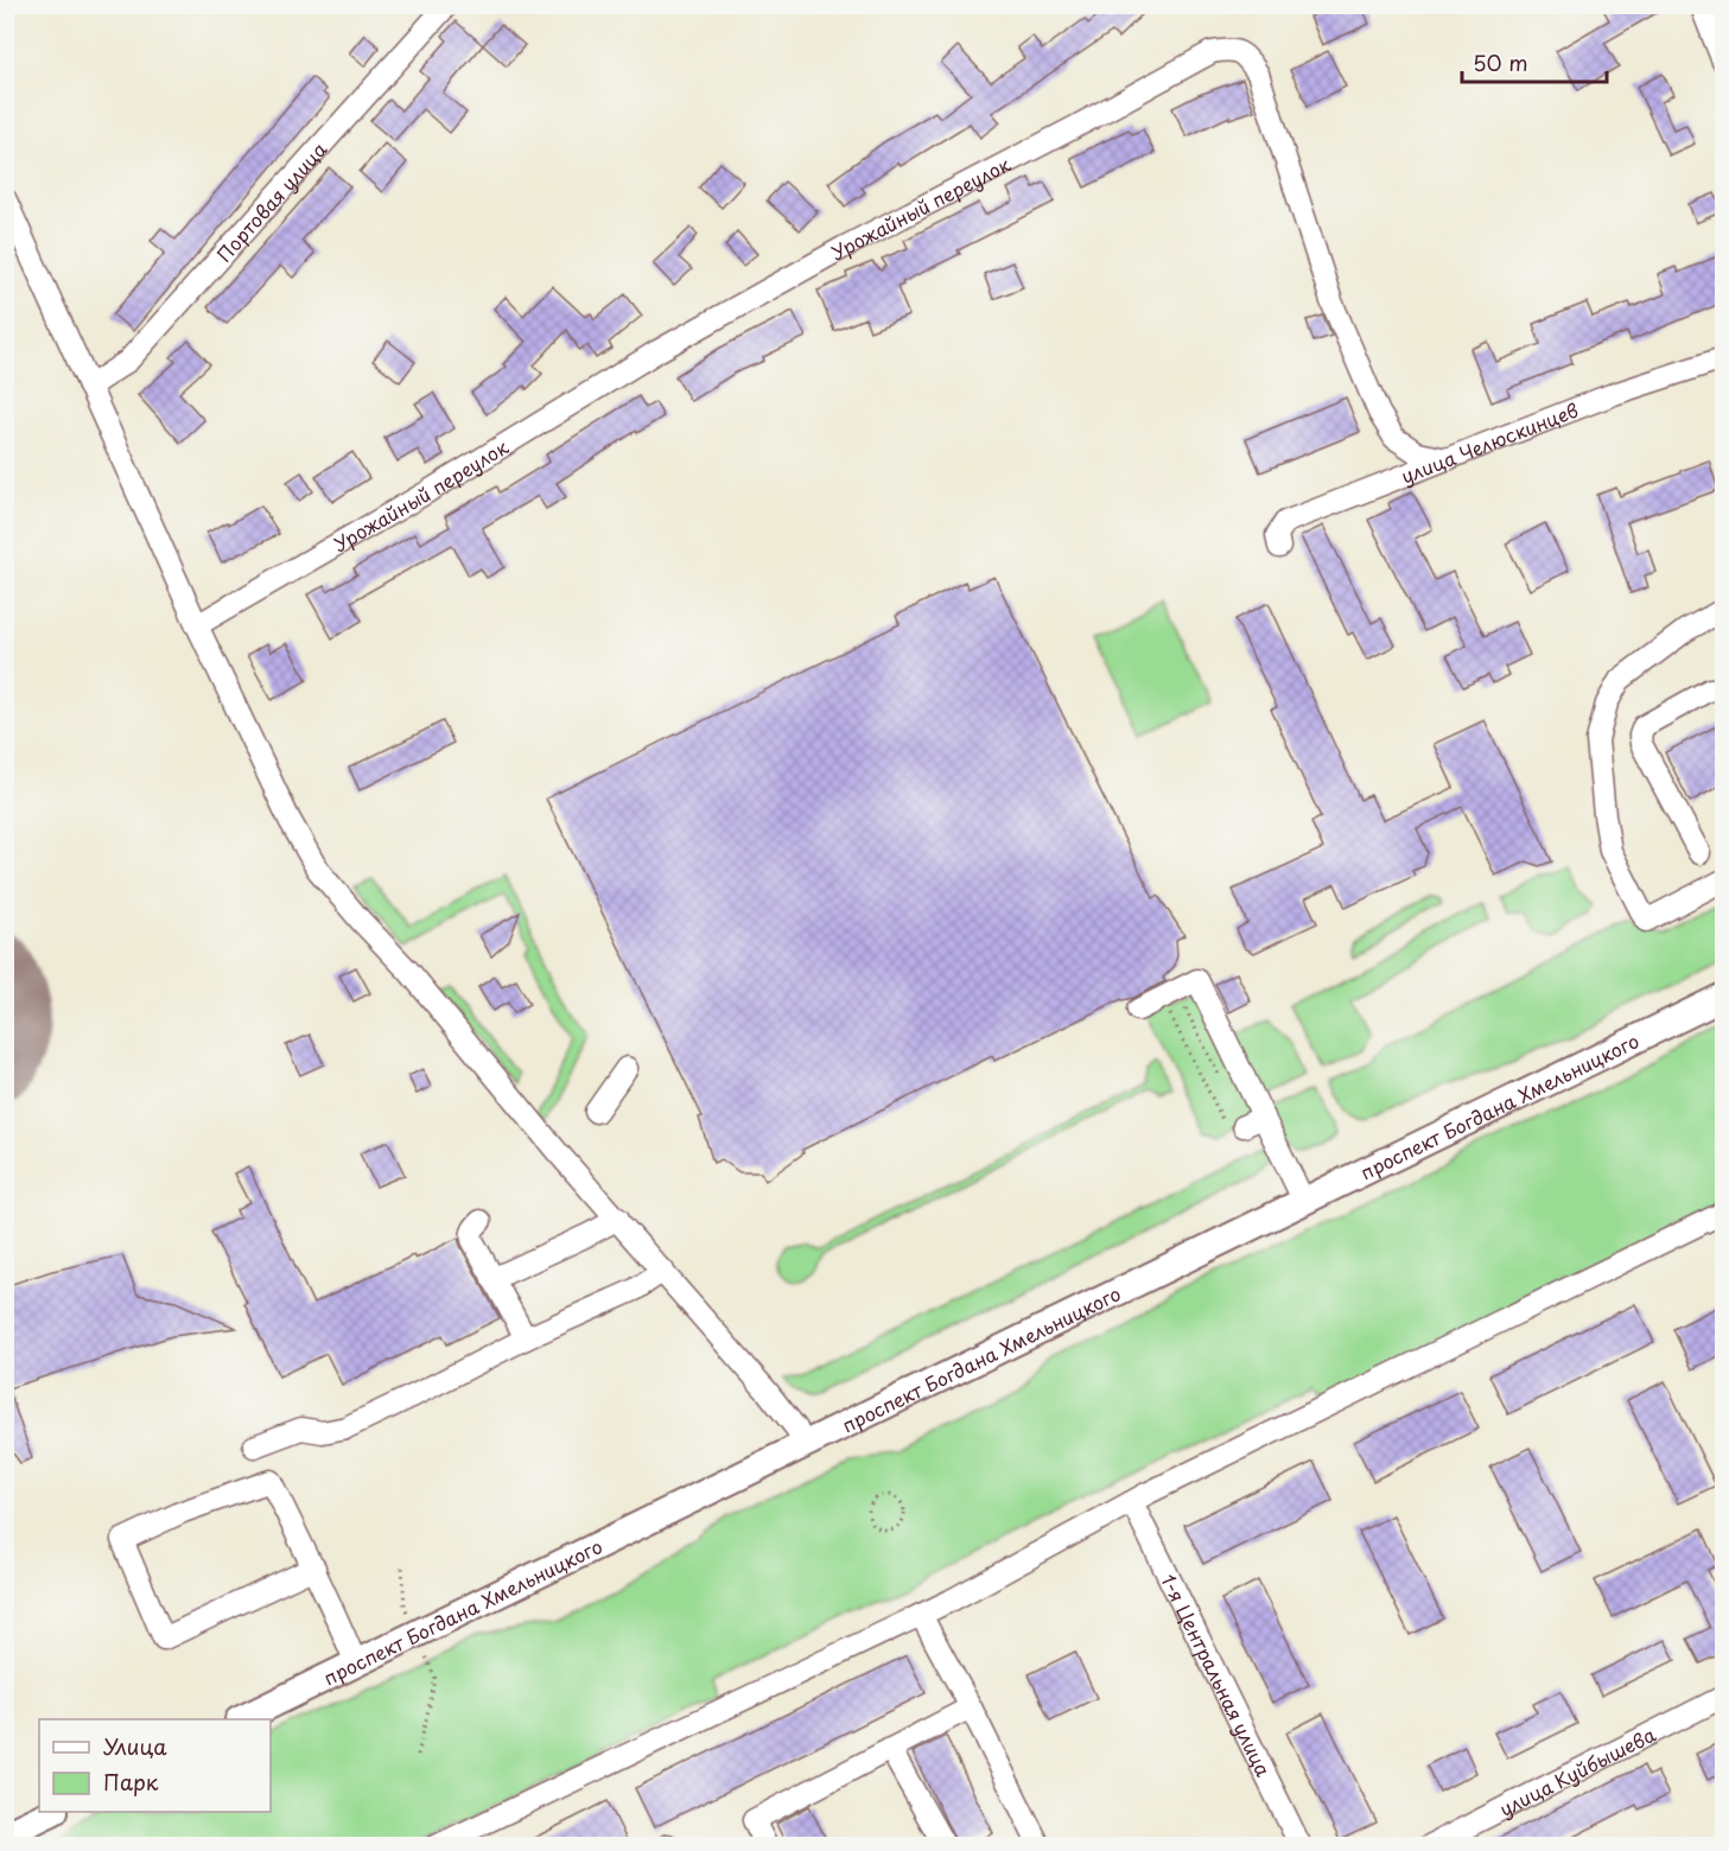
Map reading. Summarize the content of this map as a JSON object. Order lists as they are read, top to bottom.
{
  "streets": {
    "main road": ["проспект Богдана Хмельницкого"],
    "street": [
      "Портовая улица",
      "Урожайный переулок",
      "улица Челюскинцев",
      "1-я Центральная улица",
      "улица Куйбышева"
    ]
  },
  "crossings": [
    ["Урожайный переулок", "улица Челюскинцев"]
  ],
  "legend": ["Улица", "Парк"],
  "scale_bar": "50 m"
}
